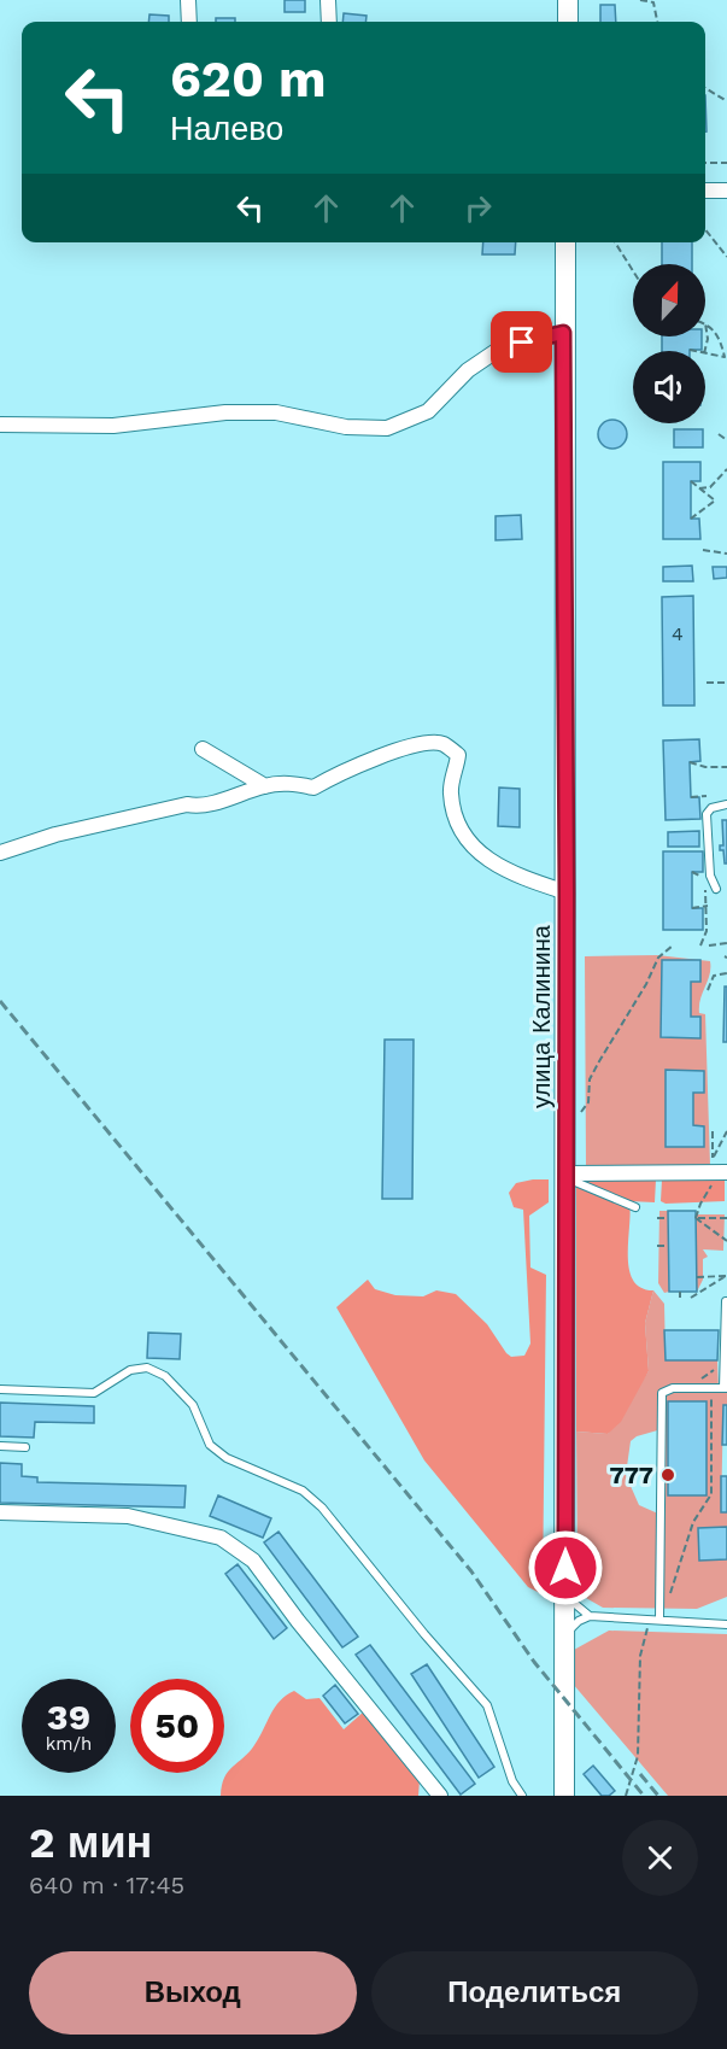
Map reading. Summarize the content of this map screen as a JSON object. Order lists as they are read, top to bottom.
{
  "streets": {
    "main road": ["улица Калинина"]
  },
  "places": ["777"],
  "house_numbers": ["4"],
  "north": "top",
  "page": {
    "turn": ["620 m", "Налево"],
    "speed": "39 km/h",
    "limit": "50",
    "heading": ["2 мин", "640 m · 17:45"],
    "buttons": ["Выход", "Поделиться"]
  }
}
